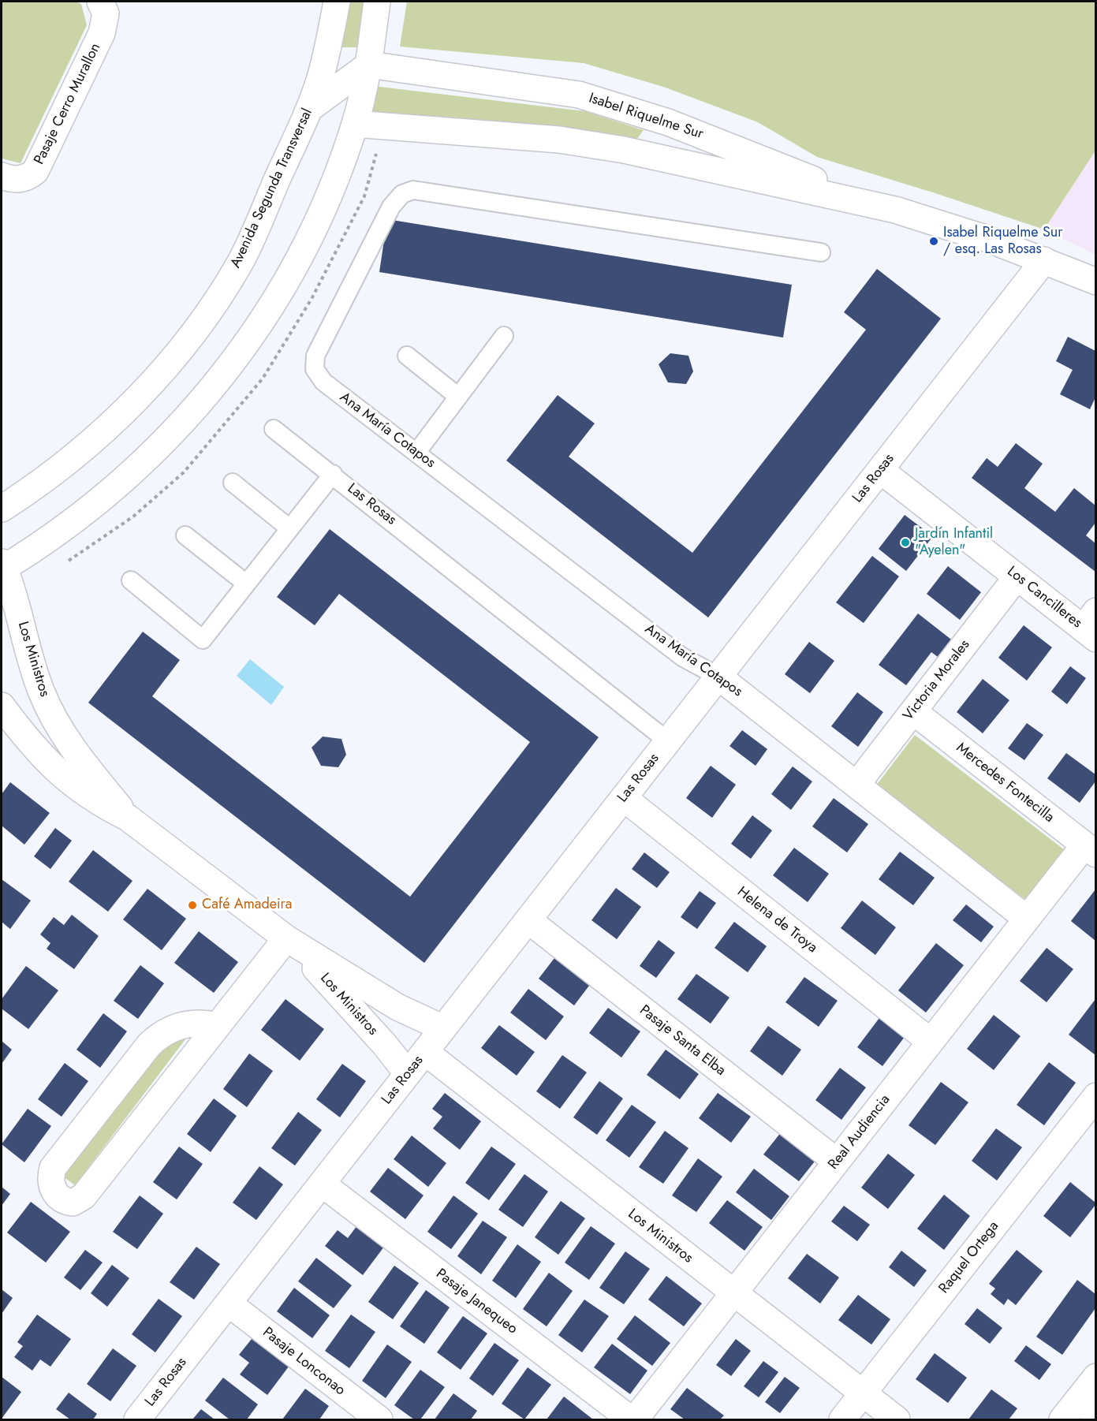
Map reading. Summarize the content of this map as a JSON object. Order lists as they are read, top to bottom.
{
  "streets": {
    "street": [
      "Pasaje Cerro Murallon",
      "Isabel Riquelme Sur",
      "Avenida Segunda Transversal",
      "Ana María Cotapos",
      "Las Rosas",
      "Los Cancilleres",
      "Los Ministros",
      "Victoria Morales",
      "Mercedes Fontecilla",
      "Helena de Troya",
      "Pasaje Santa Elba",
      "Real Audiencia",
      "Raquel Ortega",
      "Pasaje Janequeo",
      "Pasaje Lonconao"
    ]
  },
  "crossings": [
    ["Isabel Riquelme Sur", "Las Rosas"],
    ["Ana María Cotapos", "Las Rosas"],
    ["Ana María Cotapos", "Victoria Morales"],
    ["Ana María Cotapos", "Real Audiencia"],
    ["Las Rosas", "Los Cancilleres"],
    ["Las Rosas", "Los Ministros"],
    ["Las Rosas", "Helena de Troya"],
    ["Las Rosas", "Pasaje Santa Elba"],
    ["Las Rosas", "Pasaje Janequeo"],
    ["Las Rosas", "Pasaje Lonconao"],
    ["Los Cancilleres", "Victoria Morales"],
    ["Los Ministros", "Real Audiencia"],
    ["Los Ministros", "Raquel Ortega"],
    ["Victoria Morales", "Mercedes Fontecilla"],
    ["Mercedes Fontecilla", "Real Audiencia"],
    ["Helena de Troya", "Real Audiencia"],
    ["Pasaje Santa Elba", "Real Audiencia"],
    ["Real Audiencia", "Pasaje Janequeo"]
  ],
  "places": ["Isabel Riquelme Sur / esq. Las Rosas", "Jardín Infantil \"Ayelen\"", "Café Amadeira"]
}
